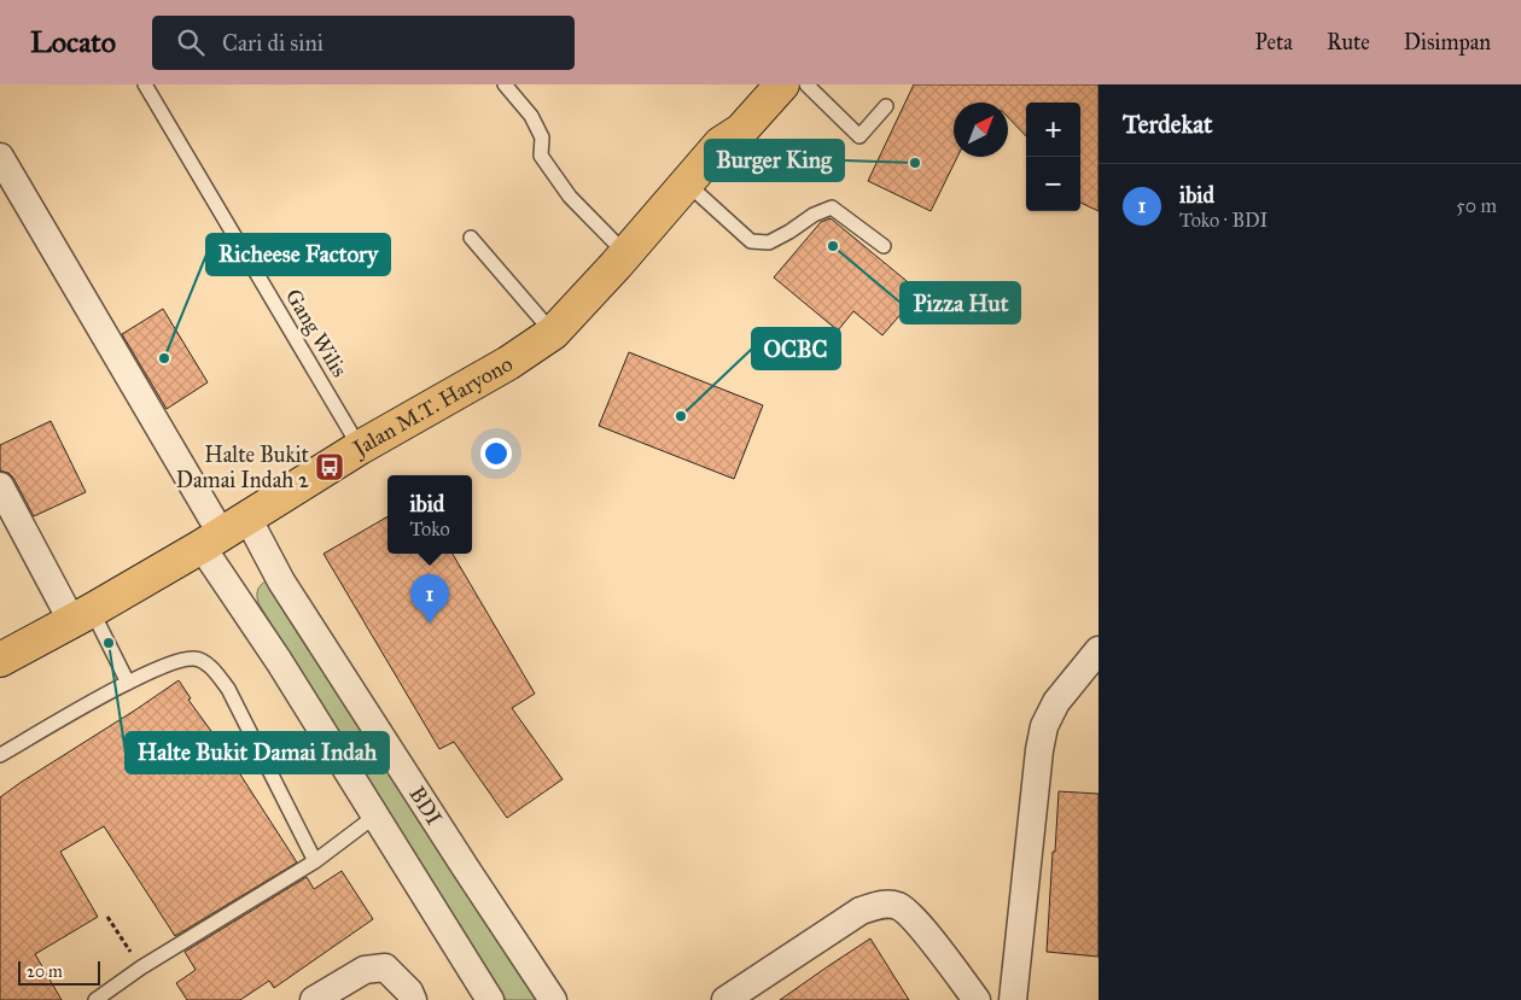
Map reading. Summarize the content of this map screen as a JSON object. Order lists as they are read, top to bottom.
{
  "streets": {
    "main road": ["Jalan M.T. Haryono"],
    "street": ["BDI"],
    "lane": ["Gang Wilis"]
  },
  "crossings": [
    ["Gang Wilis", "Jalan M.T. Haryono"],
    ["Jalan M.T. Haryono", "BDI"]
  ],
  "places": {
    "other": [
      "Burger King",
      "Pizza Hut",
      "Richeese Factory",
      "OCBC",
      "Halte Bukit Damai Indah"
    ],
    "bus stop": ["Halte Bukit Damai Indah 2"]
  },
  "scale_bar": "20 m",
  "north": "top right",
  "page": {
    "header": "Locato",
    "search": "Cari di sini",
    "nav": ["Peta", "Rute", "Disimpan"],
    "heading": "Terdekat",
    "map_buttons": ["+", "−"],
    "list": [
      {
        "mark": "1",
        "name": "ibid",
        "note": "Toko · BDI",
        "value": "50 m"
      }
    ],
    "popup": ["ibid", "Toko"],
    "pins": "1",
    "scale": "20 m"
  }
}
